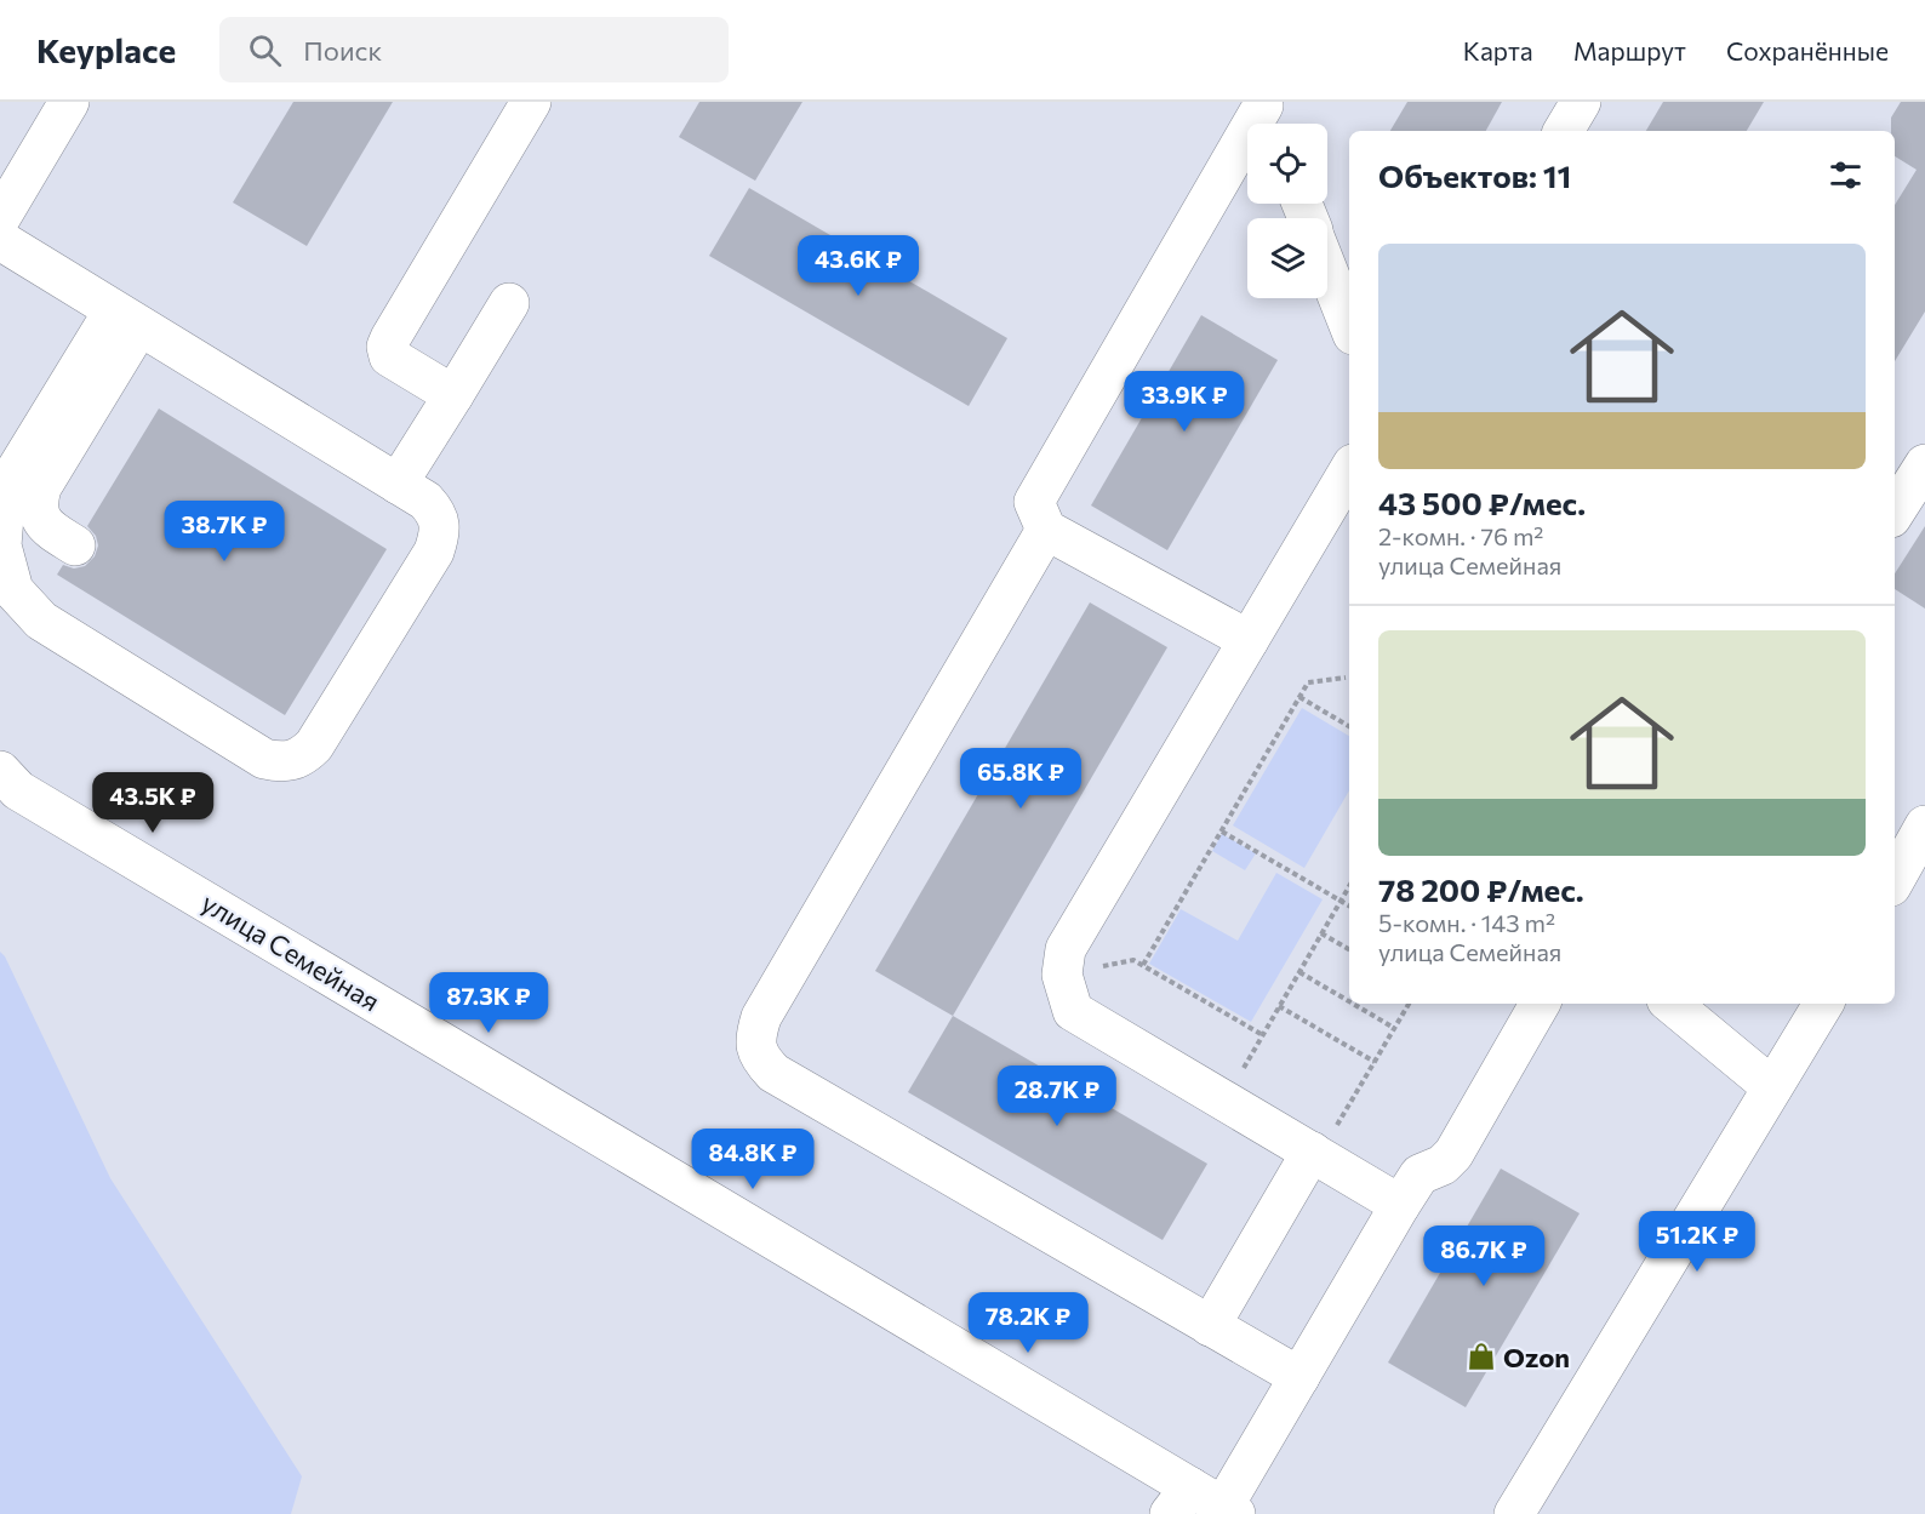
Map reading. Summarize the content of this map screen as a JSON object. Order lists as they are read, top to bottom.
{
  "streets": {
    "street": ["улица Семейная"]
  },
  "places": {
    "shop": ["Ozon"]
  },
  "page": {
    "header": "Keyplace",
    "search": "Поиск",
    "nav": ["Карта", "Маршрут", "Сохранённые"],
    "heading": "Объектов: 11",
    "list": [
      {
        "name": "43 500 ₽/мес.",
        "note": "2-комн. · 76 m² · улица Семейная"
      },
      {
        "name": "78 200 ₽/мес.",
        "note": "5-комн. · 143 m² · улица Семейная"
      }
    ],
    "price": [
      "43.6K ₽",
      "33.9K ₽",
      "38.7K ₽",
      "65.8K ₽",
      "43.5K ₽",
      "87.3K ₽",
      "28.7K ₽",
      "84.8K ₽",
      "51.2K ₽",
      "86.7K ₽",
      "78.2K ₽"
    ]
  }
}
